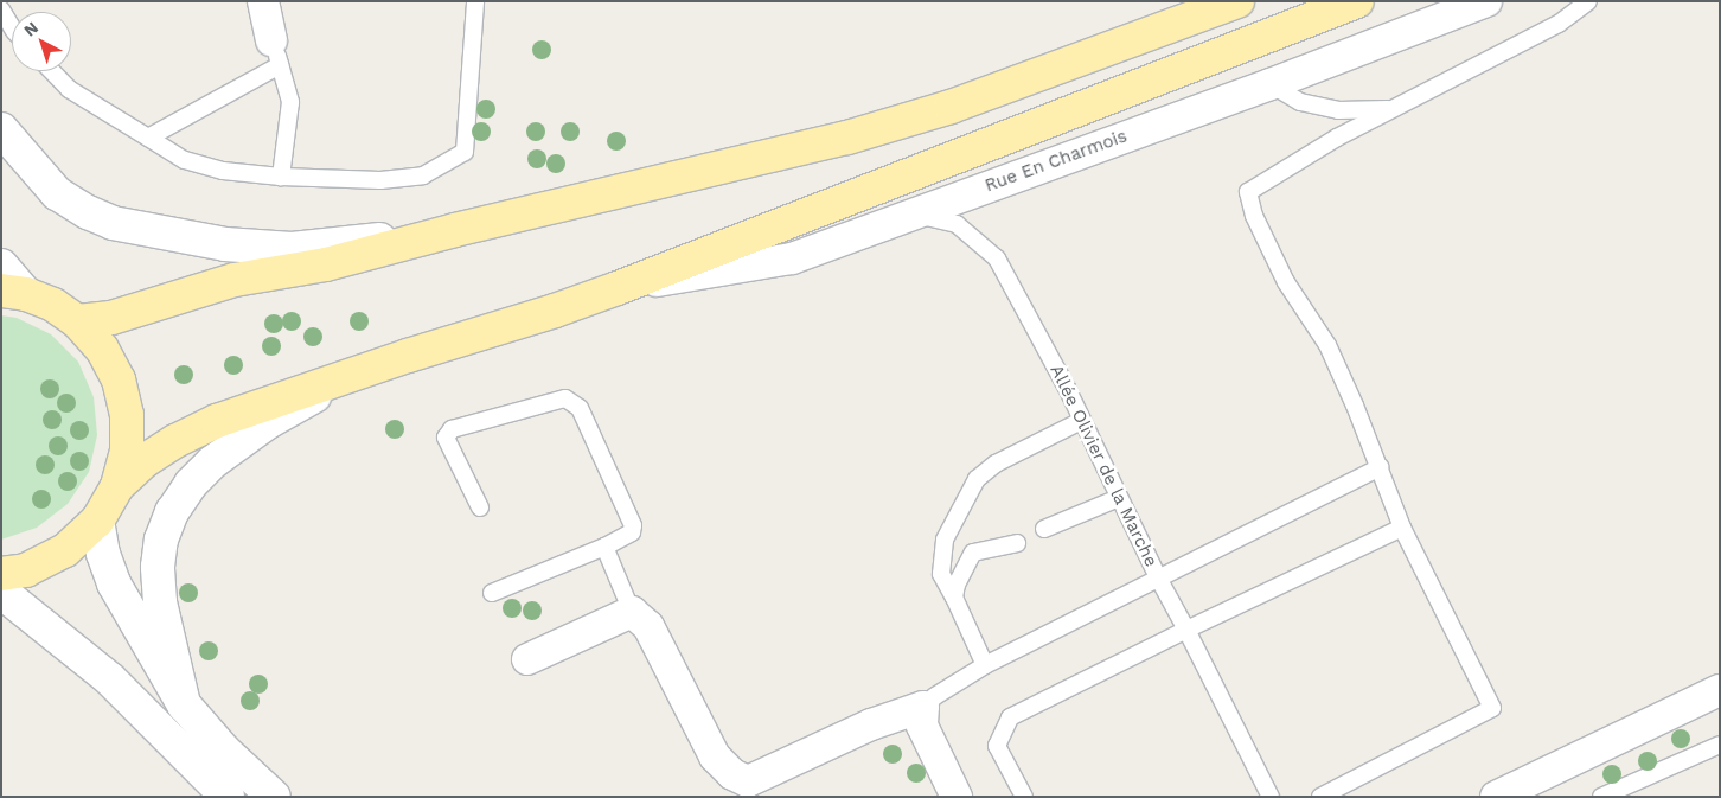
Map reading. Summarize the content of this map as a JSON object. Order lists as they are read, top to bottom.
{
  "streets": {
    "street": ["Rue En Charmois", "Allée Olivier de la Marche"]
  },
  "crossings": [
    ["Rue En Charmois", "Allée Olivier de la Marche"]
  ],
  "north": "top left"
}
